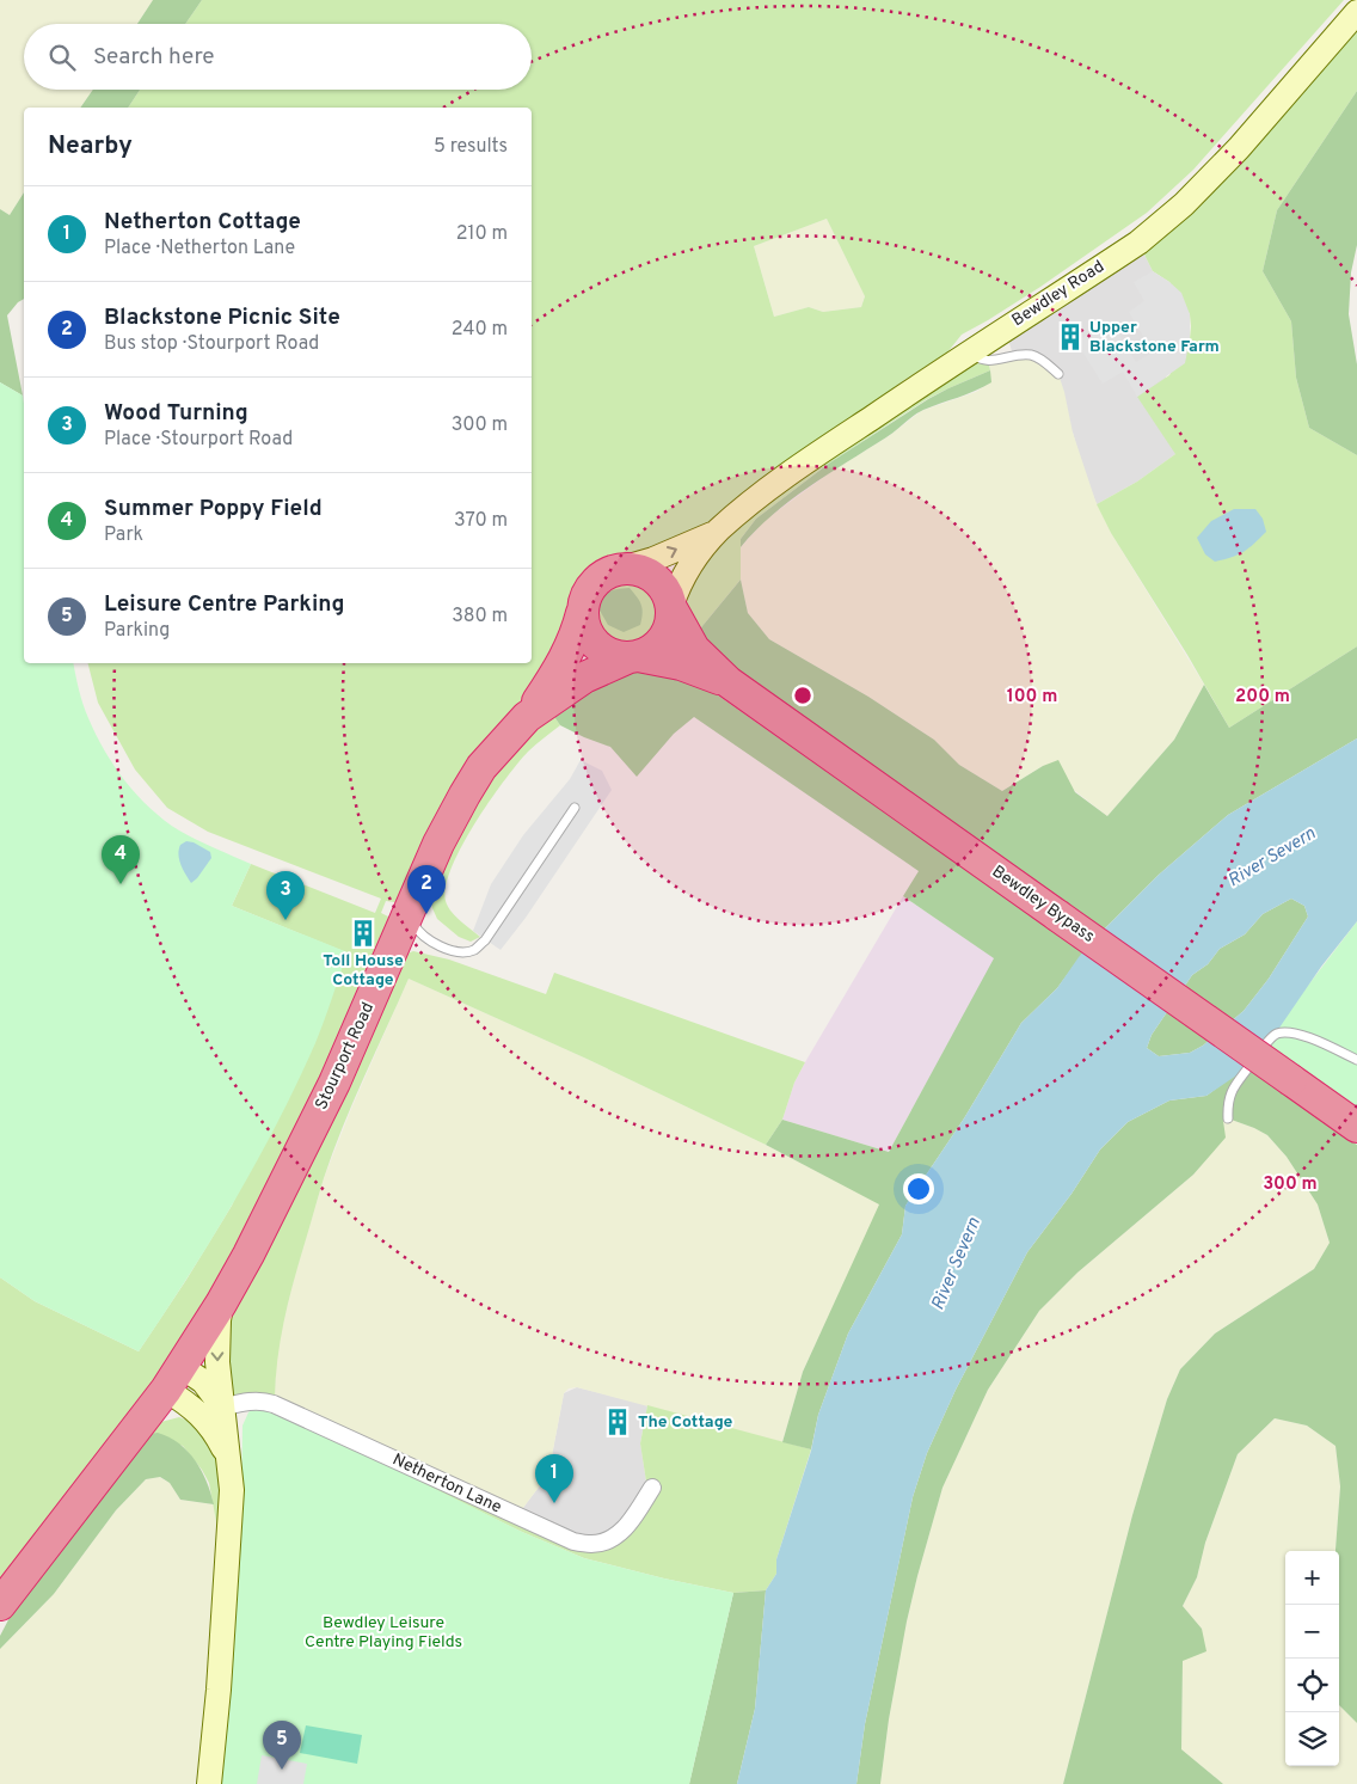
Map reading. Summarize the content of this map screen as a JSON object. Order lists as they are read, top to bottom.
{
  "streets": {
    "highway": ["Bewdley Bypass", "Stourport Road"],
    "main road": ["Bewdley Road"],
    "street": ["Netherton Lane"]
  },
  "crossings": [
    ["Bewdley Road", "Bewdley Bypass"],
    ["Bewdley Road", "Stourport Road"],
    ["Bewdley Bypass", "Stourport Road"]
  ],
  "water": ["River Severn"],
  "parks": ["Bewdley Leisure Centre Playing Fields"],
  "places": {
    "building": ["Upper Blackstone Farm", "Toll House Cottage", "The Cottage"]
  },
  "page": {
    "search": "Search here",
    "heading": ["Nearby", "5 results"],
    "list": [
      {
        "mark": "1",
        "name": "Netherton Cottage",
        "note": "Place · Netherton Lane",
        "value": "210 m"
      },
      {
        "mark": "2",
        "name": "Blackstone Picnic Site",
        "note": "Bus stop · Stourport Road",
        "value": "240 m"
      },
      {
        "mark": "3",
        "name": "Wood Turning",
        "note": "Place · Stourport Road",
        "value": "300 m"
      },
      {
        "mark": "4",
        "name": "Summer Poppy Field",
        "note": "Park",
        "value": "370 m"
      },
      {
        "mark": "5",
        "name": "Leisure Centre Parking",
        "note": "Parking",
        "value": "380 m"
      }
    ],
    "pins": [
      "4",
      "2",
      "3",
      "1",
      "5"
    ],
    "map_buttons": ["+", "−"]
  },
  "rings": ["100 m", "200 m", "300 m"]
}
